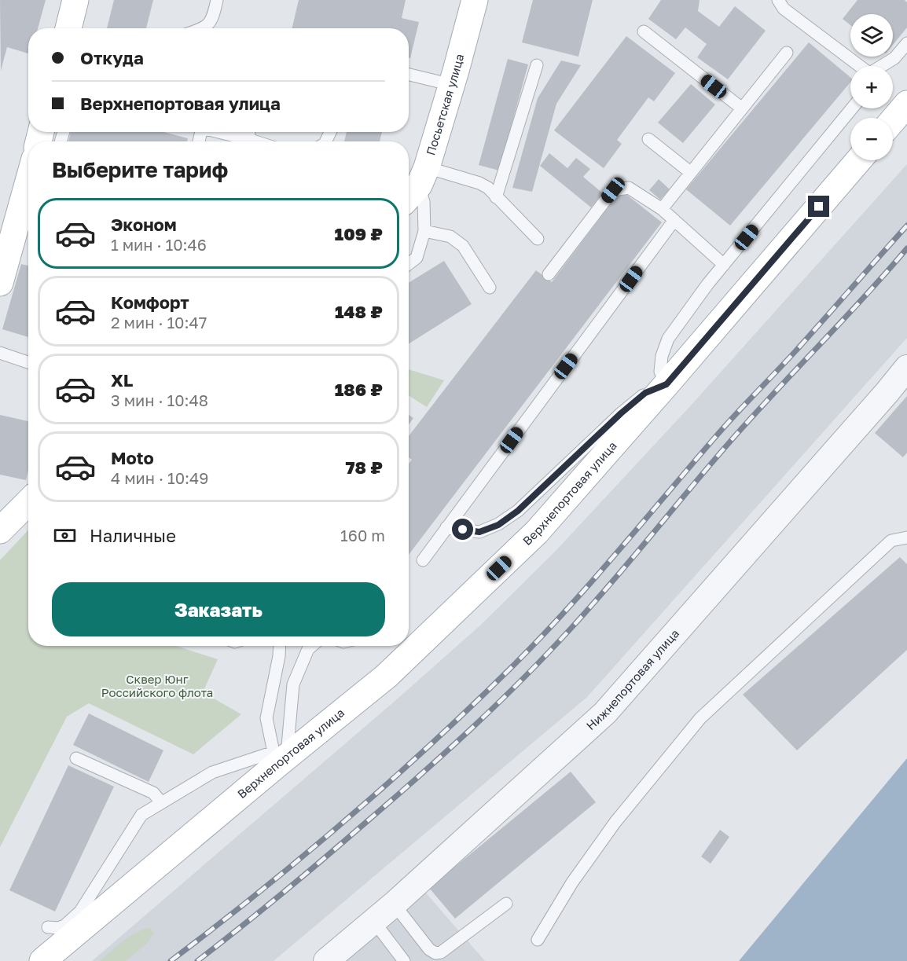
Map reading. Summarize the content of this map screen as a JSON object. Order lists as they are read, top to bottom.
{
  "streets": {
    "main road": ["Посьетская улица", "Верхнепортовая улица"],
    "street": ["Нижнепортовая улица"]
  },
  "parks": ["Сквер Юнг Российского флота"],
  "page": {
    "map_buttons": ["+", "−"],
    "banner": ["Откуда", "Верхнепортовая улица"],
    "heading": "Выберите тариф",
    "list": [
      {
        "name": "Эконом",
        "note": "1 мин · 10:46",
        "value": "109 ₽"
      },
      {
        "name": "Комфорт",
        "note": "2 мин · 10:47",
        "value": "148 ₽"
      },
      {
        "name": "XL",
        "note": "3 мин · 10:48",
        "value": "186 ₽"
      },
      {
        "name": "Moto",
        "note": "4 мин · 10:49",
        "value": "78 ₽"
      }
    ],
    "pay": ["Наличные", "160 m"],
    "buttons": "Заказать"
  }
}
